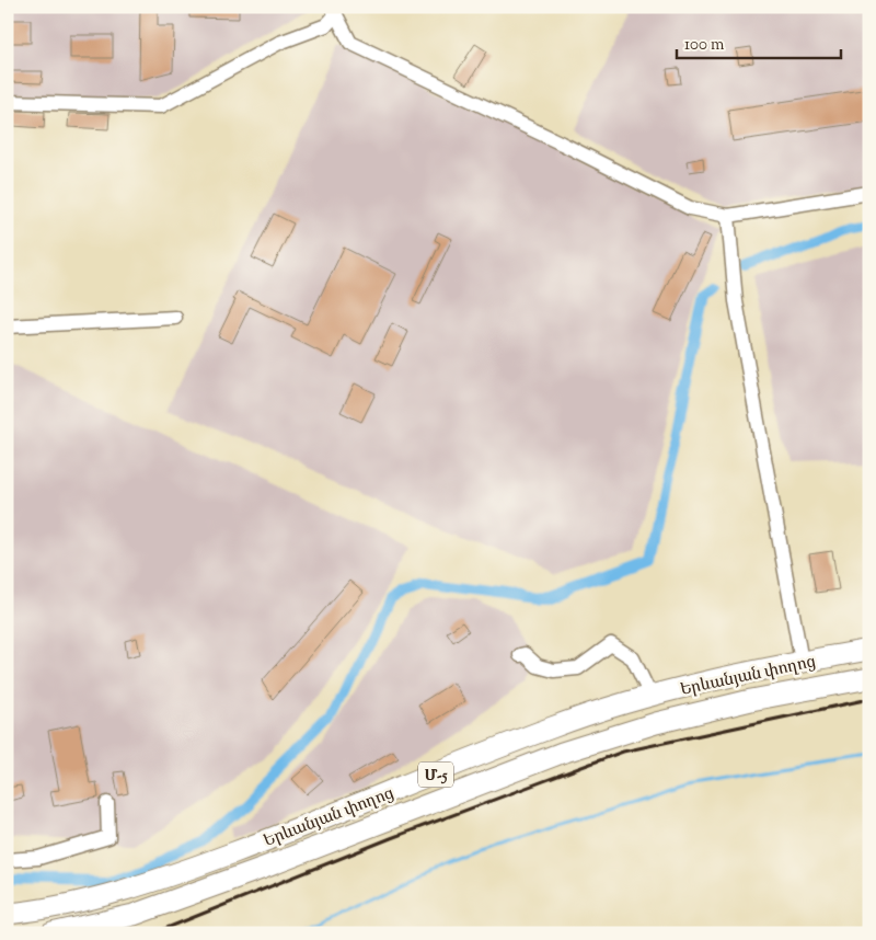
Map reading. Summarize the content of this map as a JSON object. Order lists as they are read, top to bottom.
{
  "streets": {
    "highway": ["Երևանյան փողոց", "Մ-5"]
  },
  "scale_bar": "100 m"
}
